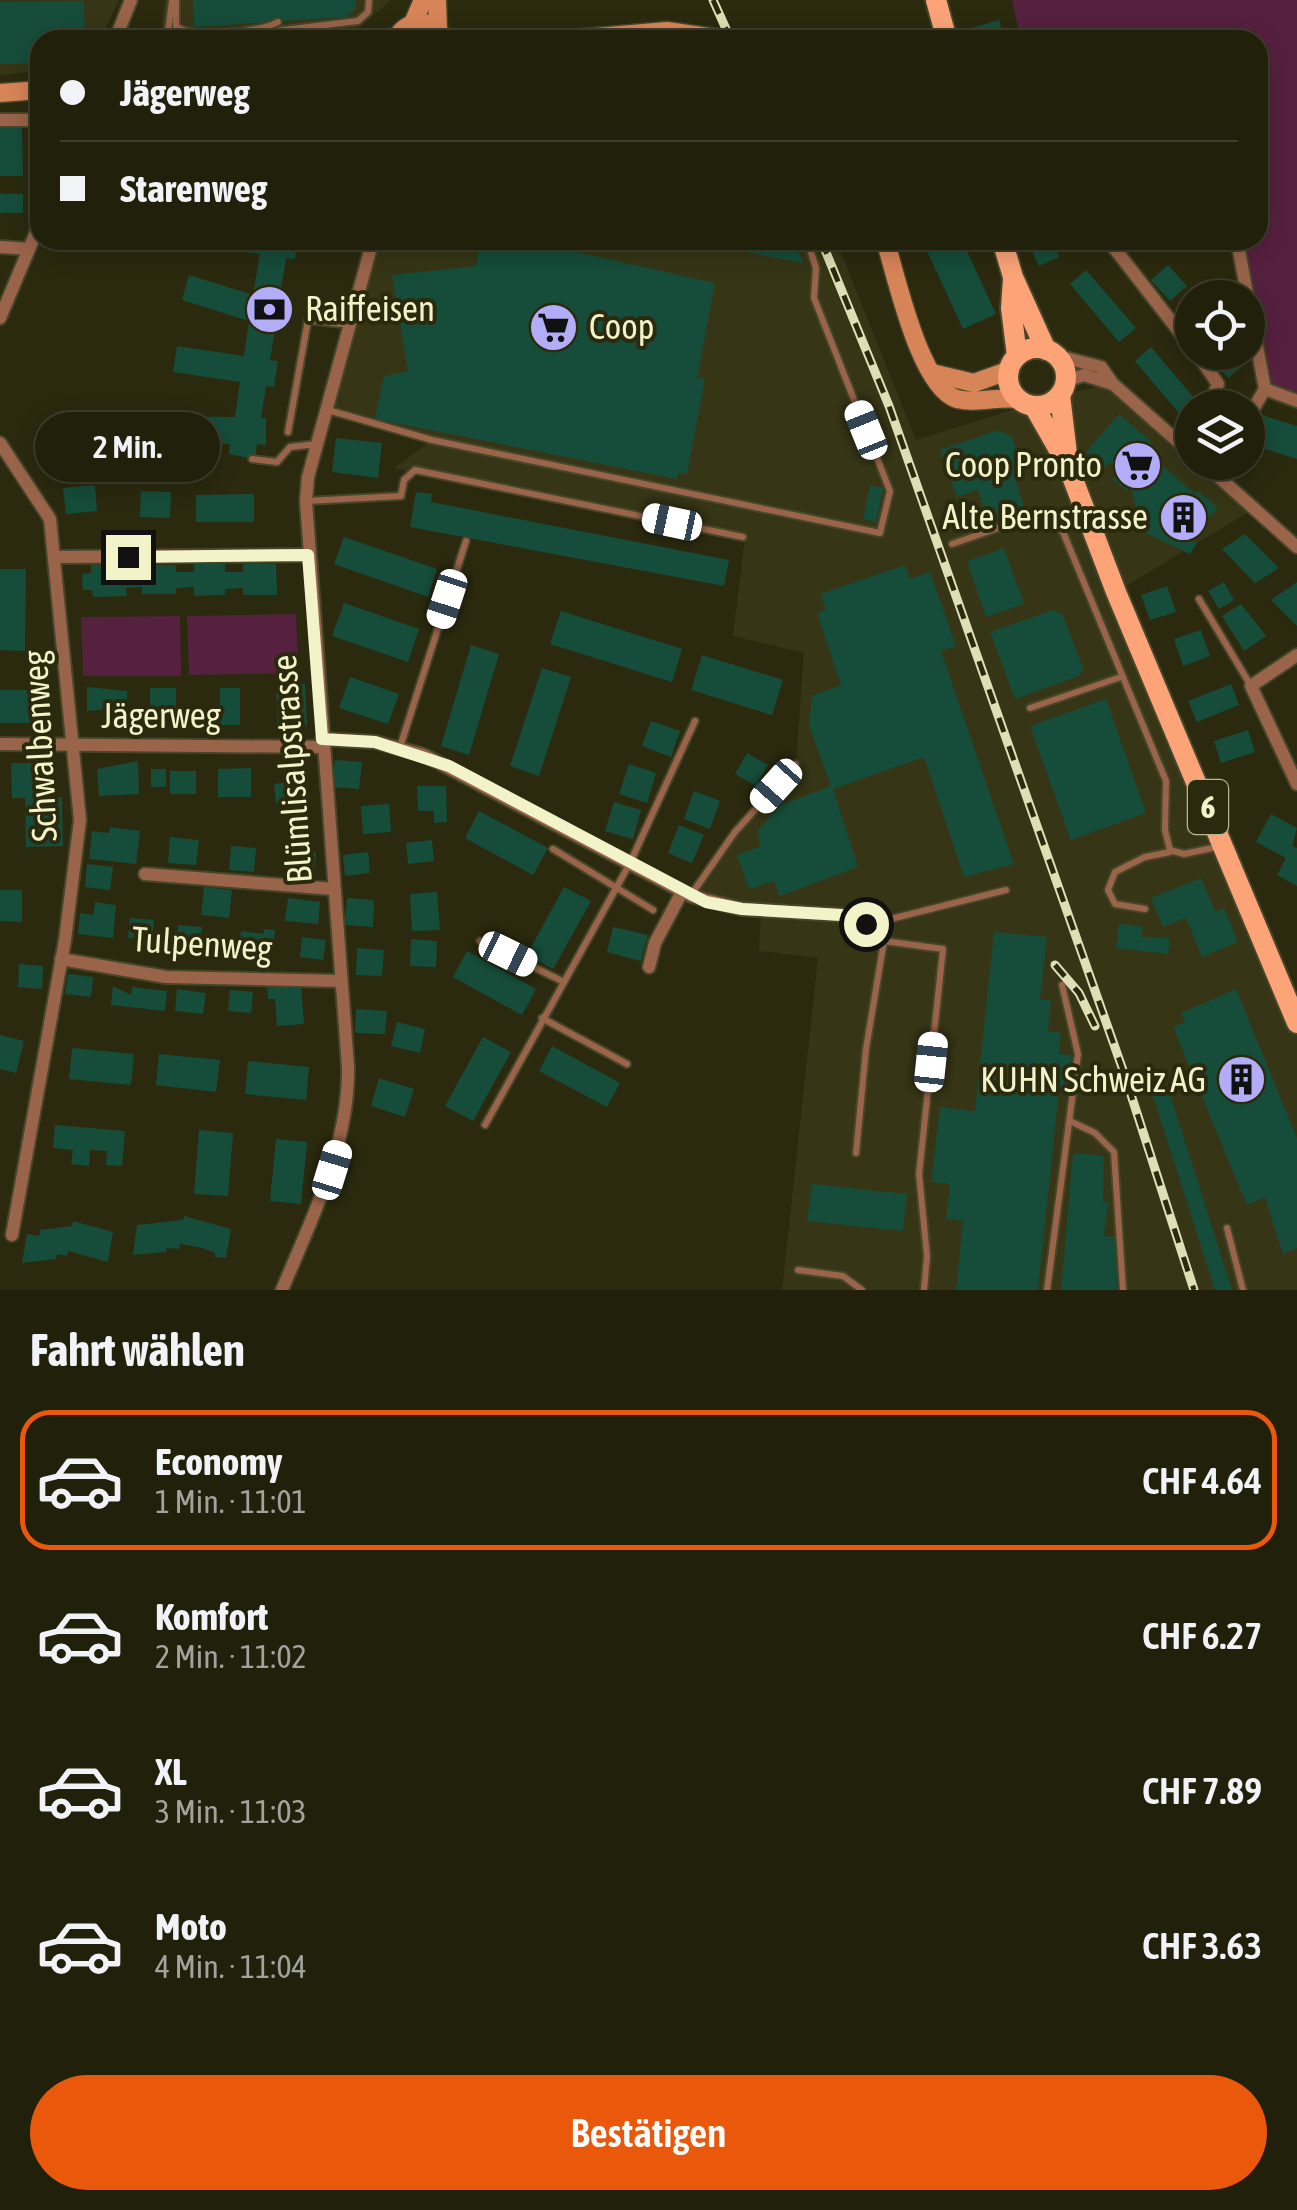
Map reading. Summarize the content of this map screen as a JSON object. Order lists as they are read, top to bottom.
{
  "streets": {
    "main road": ["6"],
    "street": [
      "Jägerweg",
      "Schwalbenweg",
      "Blümlisalpstrasse",
      "Tulpenweg"
    ]
  },
  "crossings": [
    ["Jägerweg", "Schwalbenweg"],
    ["Jägerweg", "Blümlisalpstrasse"],
    ["Schwalbenweg", "Tulpenweg"],
    ["Blümlisalpstrasse", "Tulpenweg"]
  ],
  "places": {
    "bank": ["Raiffeisen"],
    "supermarket": ["Coop", "Coop Pronto"],
    "building": ["Alte Bernstrasse", "KUHN Schweiz AG"]
  },
  "page": {
    "banner": ["Jägerweg", "Starenweg"],
    "bubble": "2 Min.",
    "heading": "Fahrt wählen",
    "list": [
      {
        "name": "Economy",
        "note": "1 Min. · 11:01",
        "value": "CHF 4.64"
      },
      {
        "name": "Komfort",
        "note": "2 Min. · 11:02",
        "value": "CHF 6.27"
      },
      {
        "name": "XL",
        "note": "3 Min. · 11:03",
        "value": "CHF 7.89"
      },
      {
        "name": "Moto",
        "note": "4 Min. · 11:04",
        "value": "CHF 3.63"
      }
    ],
    "buttons": "Bestätigen"
  }
}
